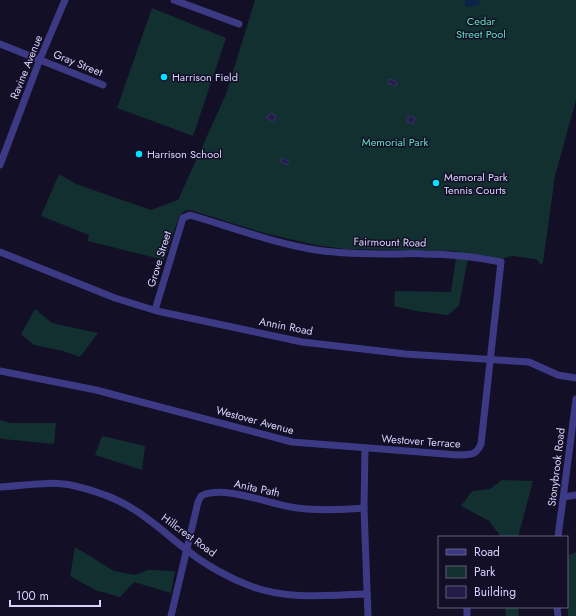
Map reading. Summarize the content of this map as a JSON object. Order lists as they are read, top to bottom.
{
  "streets": {
    "street": [
      "Gray Street",
      "Ravine Avenue",
      "Fairmount Road",
      "Grove Street",
      "Annin Road",
      "Westover Avenue",
      "Westover Terrace",
      "Stonybrook Road",
      "Anita Path",
      "Hillcrest Road"
    ]
  },
  "crossings": [
    ["Gray Street", "Ravine Avenue"],
    ["Fairmount Road", "Grove Street"],
    ["Fairmount Road", "Annin Road"],
    ["Fairmount Road", "Westover Terrace"],
    ["Grove Street", "Annin Road"],
    ["Annin Road", "Westover Terrace"],
    ["Westover Avenue", "Westover Terrace"],
    ["Anita Path", "Hillcrest Road"]
  ],
  "parks": ["Cedar Street Pool", "Memorial Park"],
  "places": ["Harrison Field", "Harrison School", "Memoral Park Tennis Courts"],
  "legend": ["Road", "Park", "Building"],
  "scale_bar": "100 m"
}
